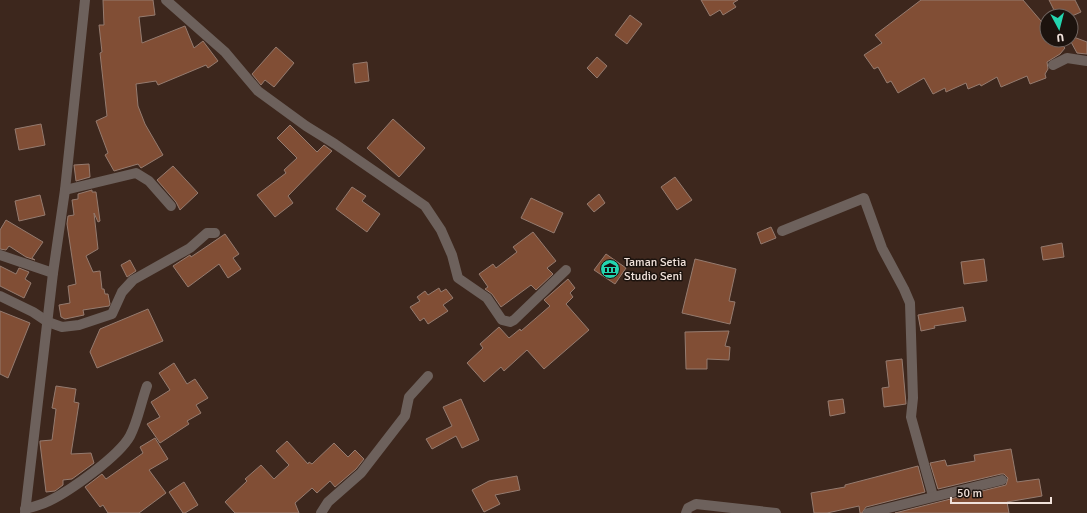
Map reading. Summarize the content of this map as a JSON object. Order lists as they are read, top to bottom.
{
  "places": {
    "museum": ["Taman Setia Studio Seni"]
  },
  "scale_bar": "50 m",
  "north": "bottom"
}
